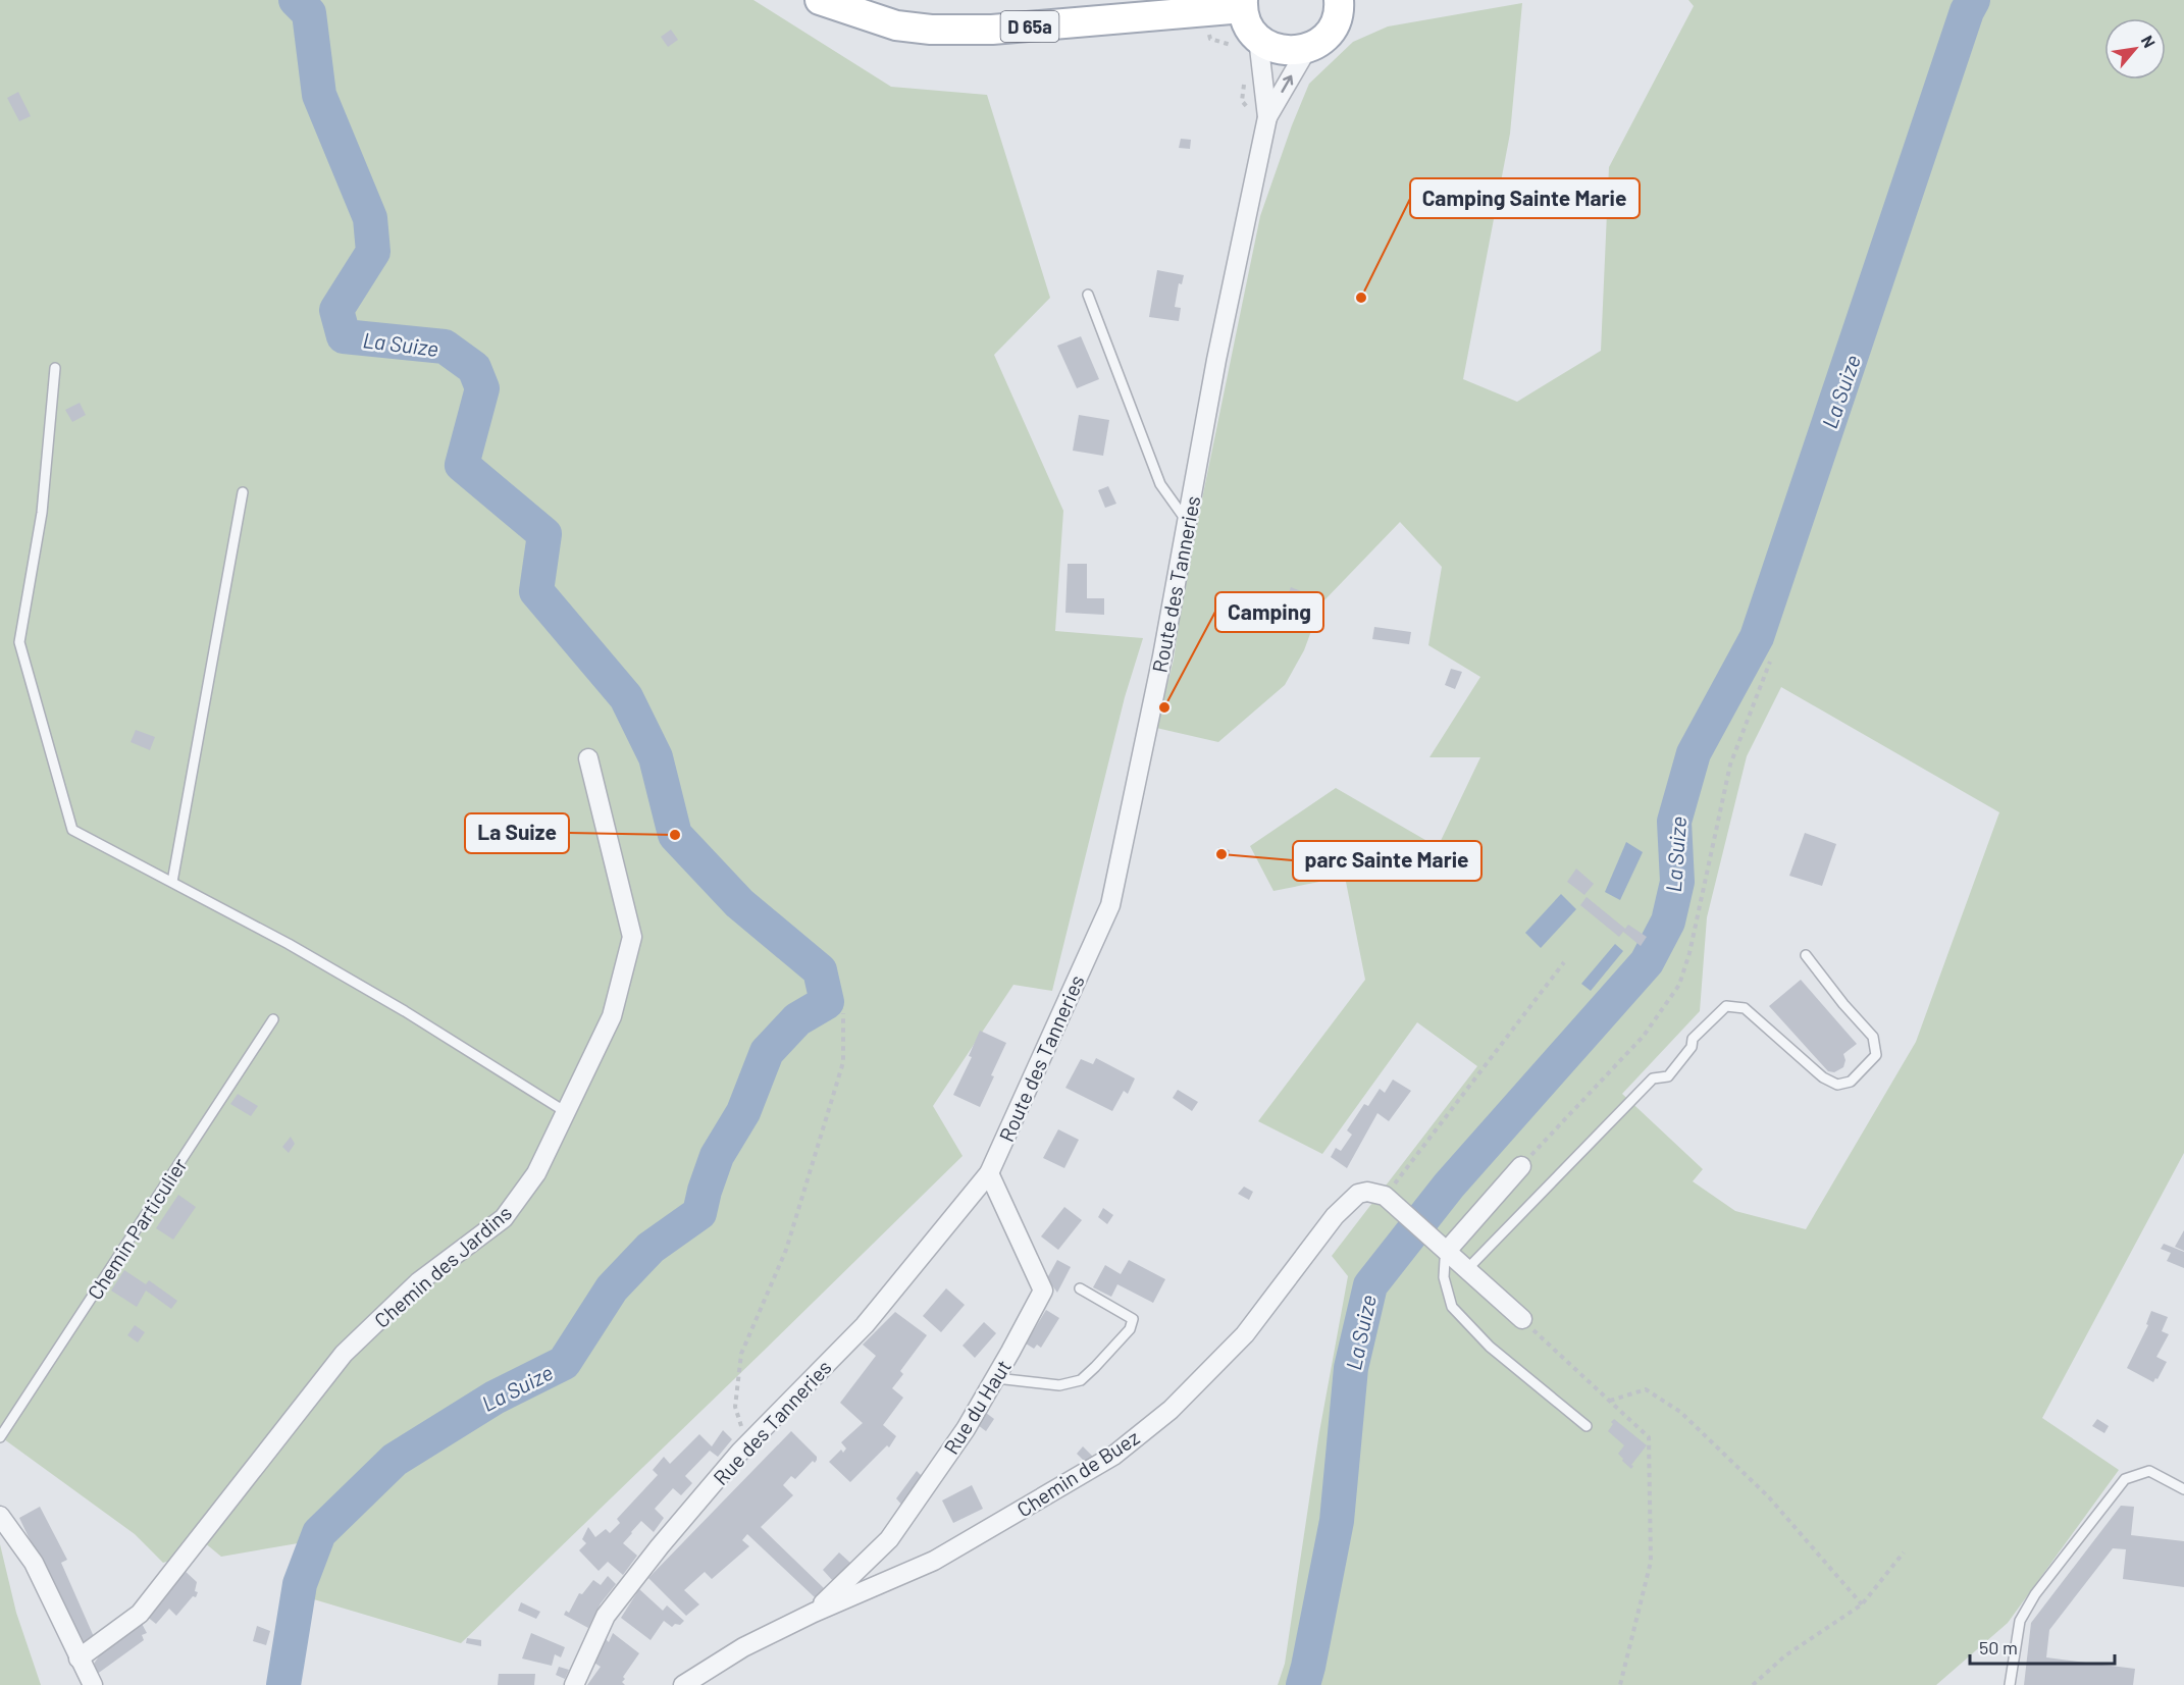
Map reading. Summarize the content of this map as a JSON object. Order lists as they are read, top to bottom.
{
  "streets": {
    "main road": ["D 65a"],
    "street": [
      "Route des Tanneries",
      "Chemin des Jardins",
      "Rue du Haut",
      "Rue des Tanneries",
      "Chemin de Buez"
    ],
    "lane": ["Chemin Particulier"]
  },
  "crossings": [
    ["Route des Tanneries", "Rue du Haut"],
    ["Route des Tanneries", "Rue des Tanneries"],
    ["Rue du Haut", "Rue des Tanneries"],
    ["Rue du Haut", "Chemin de Buez"]
  ],
  "water": ["La Suize"],
  "places": [
    "Camping Sainte Marie",
    "Camping",
    "La Suize",
    "parc Sainte Marie"
  ],
  "scale_bar": "50 m",
  "north": "top right"
}
